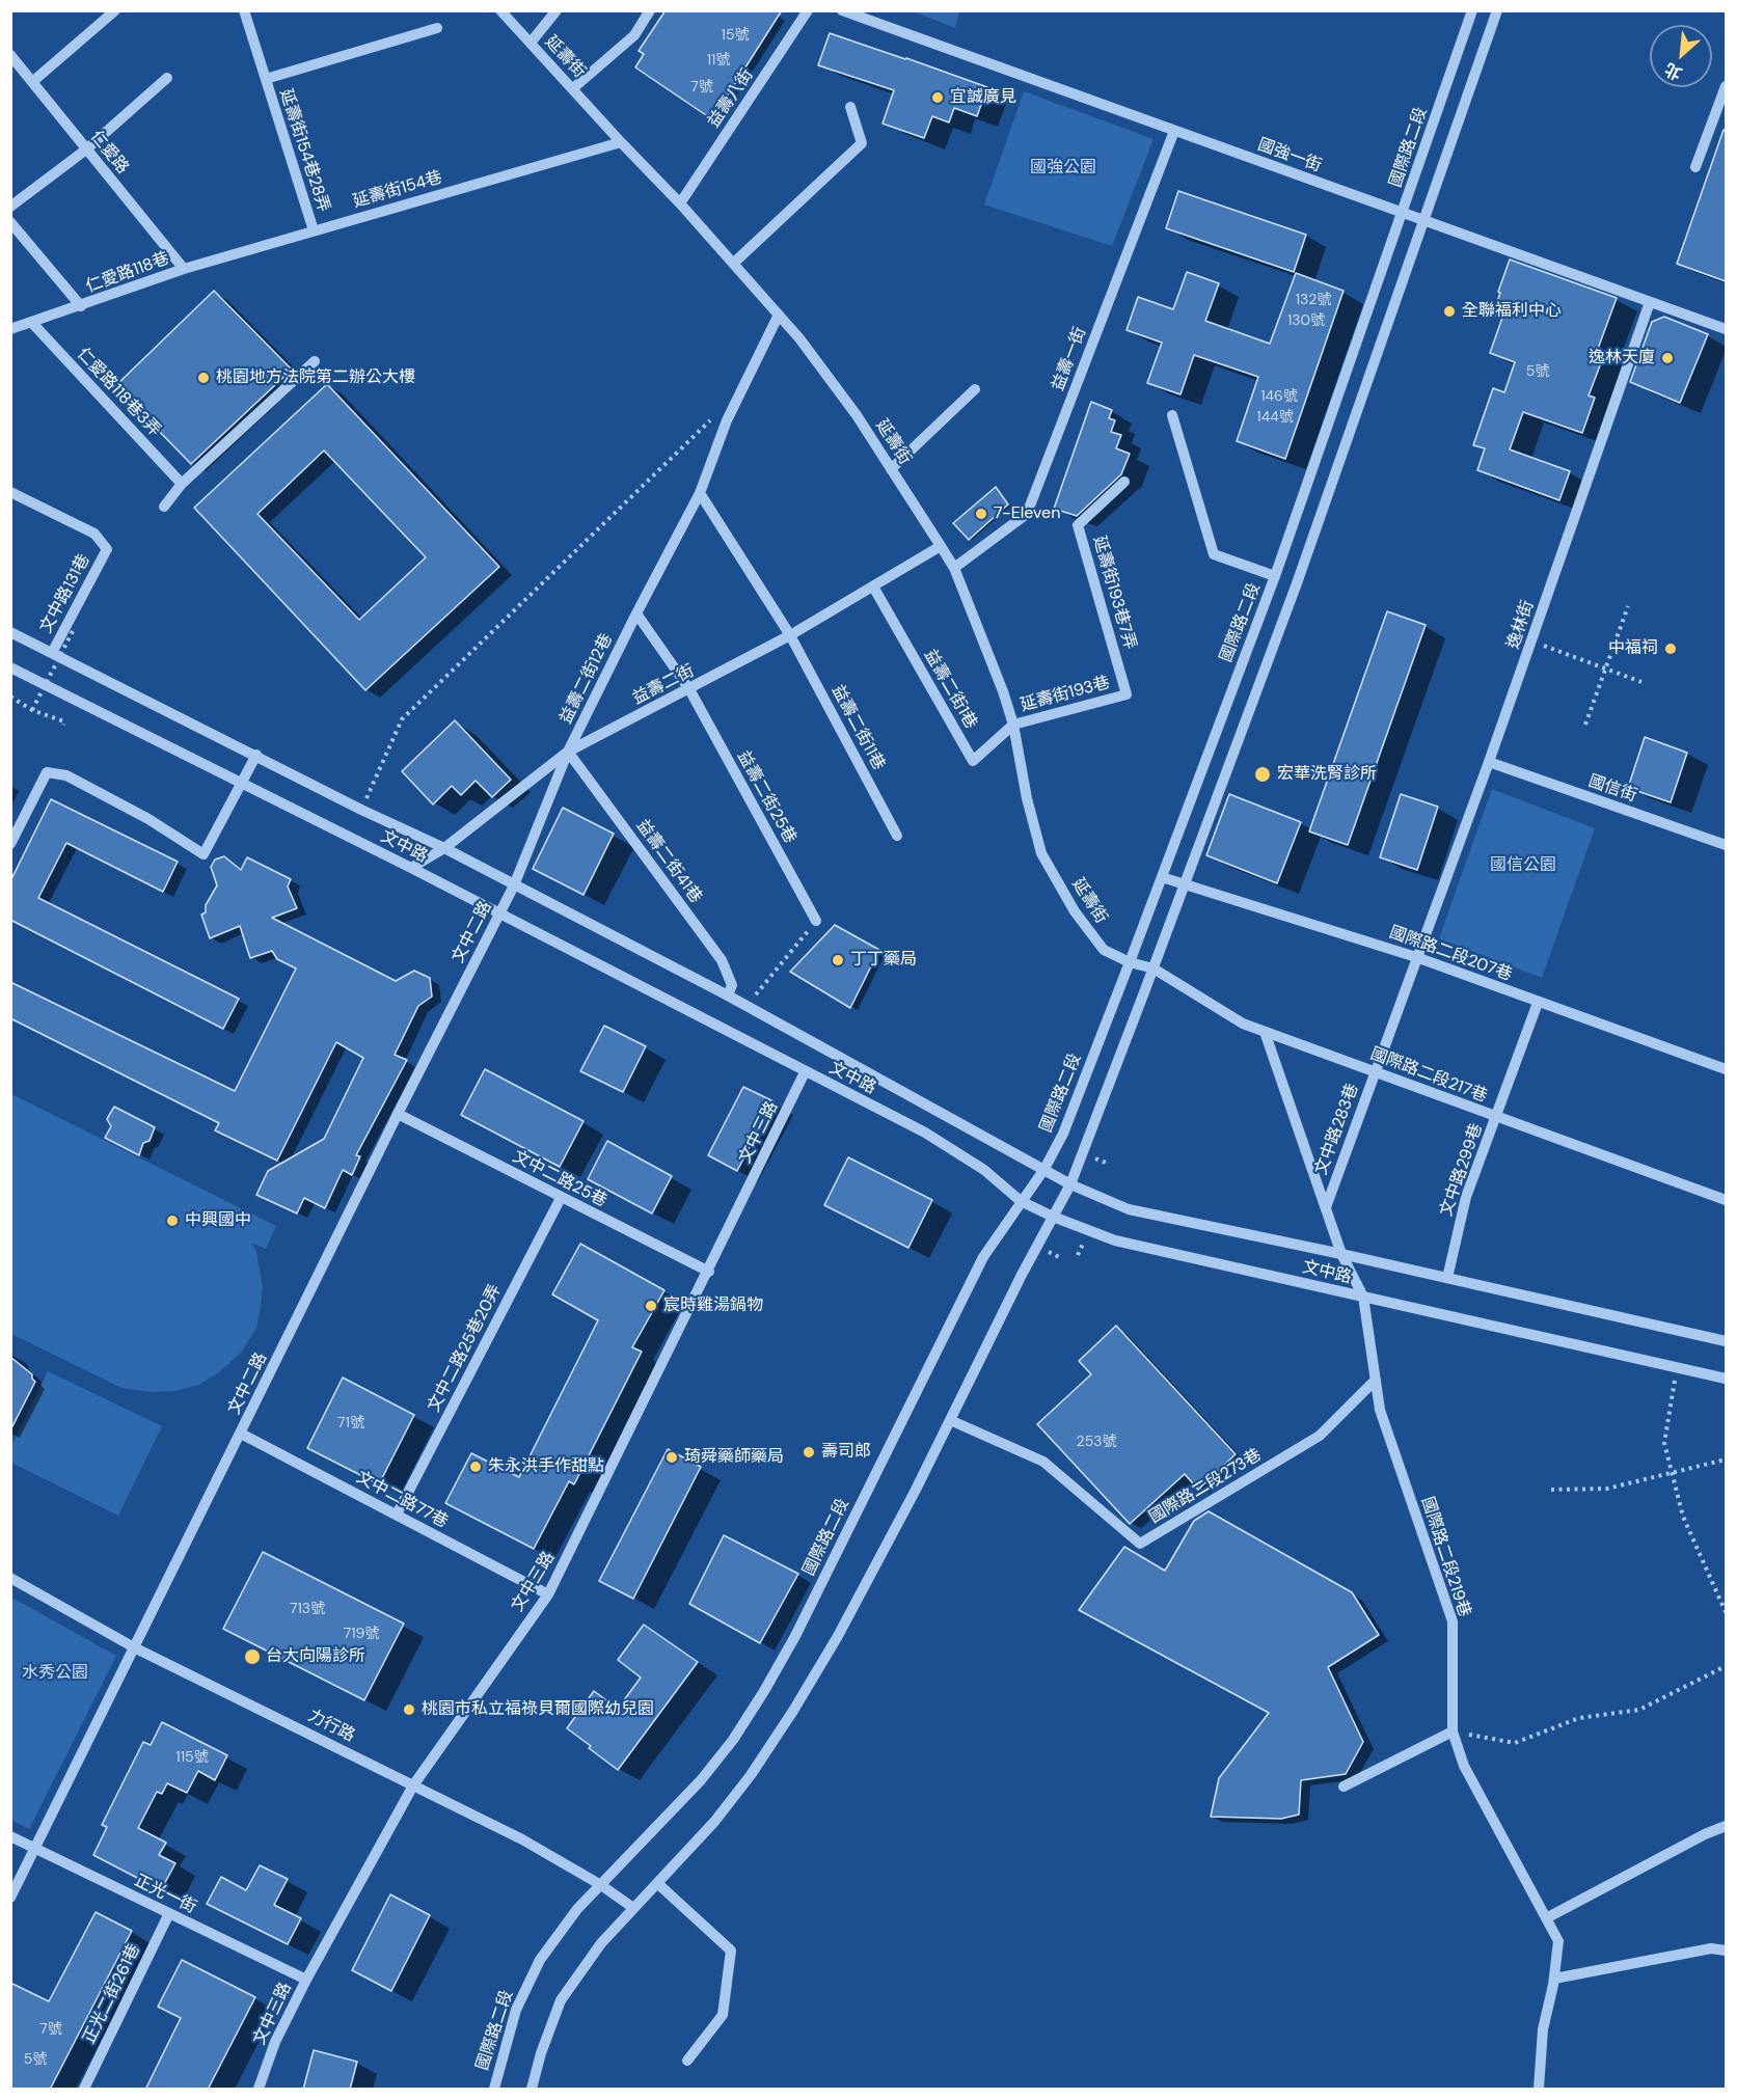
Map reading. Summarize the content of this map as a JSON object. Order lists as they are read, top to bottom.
{
  "streets": {
    "street": [
      "延壽街",
      "益壽八街",
      "國際路二段",
      "延壽街154巷28弄",
      "仁愛路",
      "國強一街",
      "延壽街154巷",
      "仁愛路118巷",
      "益壽一街",
      "仁愛路118巷3弄",
      "延壽街193巷7弄",
      "文中路131巷",
      "逸林街",
      "益壽二街12巷",
      "益壽二街",
      "益壽二街1巷",
      "延壽街193巷",
      "益壽二街11巷",
      "國信街",
      "益壽二街25巷",
      "文中路",
      "益壽二街41巷",
      "文中二路",
      "國際路二段207巷",
      "國際路二段217巷",
      "文中路283巷",
      "文中三路",
      "文中路299巷",
      "文中二路25巷",
      "文中二路25巷20弄",
      "國際路二段273巷",
      "文中二路77巷",
      "國際路二段219巷",
      "力行路",
      "正光一街",
      "正光二街261巷"
    ]
  },
  "crossings": [
    ["延壽街", "益壽八街"],
    ["延壽街", "國際路二段"],
    ["延壽街", "延壽街154巷"],
    ["延壽街", "益壽一街"],
    ["延壽街", "益壽二街12巷"],
    ["延壽街", "益壽二街"],
    ["延壽街", "益壽二街1巷"],
    ["延壽街", "延壽街193巷"],
    ["延壽街", "國際路二段217巷"],
    ["國際路二段", "國強一街"],
    ["國際路二段", "文中路"],
    ["國際路二段", "國際路二段207巷"],
    ["國際路二段", "國際路二段217巷"],
    ["國際路二段", "力行路"],
    ["延壽街154巷28弄", "延壽街154巷"],
    ["仁愛路", "延壽街154巷"],
    ["仁愛路", "仁愛路118巷"],
    ["國強一街", "益壽一街"],
    ["國強一街", "逸林街"],
    ["延壽街154巷", "仁愛路118巷"],
    ["仁愛路118巷", "仁愛路118巷3弄"],
    ["延壽街193巷7弄", "延壽街193巷"],
    ["文中路131巷", "文中路"],
    ["逸林街", "國信街"],
    ["逸林街", "國際路二段207巷"],
    ["逸林街", "文中路283巷"],
    ["益壽二街12巷", "益壽二街"],
    ["益壽二街12巷", "益壽二街25巷"],
    ["益壽二街12巷", "文中路"],
    ["益壽二街12巷", "益壽二街41巷"],
    ["益壽二街12巷", "文中二路"],
    ["益壽二街", "益壽二街1巷"],
    ["益壽二街", "益壽二街11巷"],
    ["益壽二街", "益壽二街25巷"],
    ["益壽二街", "文中路"],
    ["益壽二街", "益壽二街41巷"],
    ["益壽二街1巷", "延壽街193巷"],
    ["文中路", "益壽二街41巷"],
    ["文中路", "文中二路"],
    ["文中路", "文中三路"],
    ["文中路", "文中路299巷"],
    ["文中路", "國際路二段219巷"],
    ["文中二路", "文中二路25巷"],
    ["文中二路", "文中二路77巷"],
    ["文中二路", "力行路"],
    ["文中二路", "正光一街"],
    ["國際路二段207巷", "文中路283巷"],
    ["國際路二段207巷", "文中路299巷"],
    ["國際路二段217巷", "文中路283巷"],
    ["國際路二段217巷", "文中路299巷"],
    ["國際路二段217巷", "國際路二段219巷"],
    ["文中路283巷", "國際路二段219巷"],
    ["文中三路", "文中二路25巷"],
    ["文中三路", "文中二路77巷"],
    ["文中三路", "力行路"],
    ["文中三路", "正光一街"],
    ["文中二路25巷", "文中二路25巷20弄"],
    ["文中二路25巷20弄", "文中二路77巷"],
    ["國際路二段273巷", "國際路二段219巷"],
    ["正光一街", "正光二街261巷"]
  ],
  "parks": ["國強公園", "國信公園", "水秀公園"],
  "places": [
    "宜誠廣見",
    "全聯福利中心",
    "逸林天廈",
    "桃園地方法院第二辦公大樓",
    "7-Eleven",
    "中福祠",
    "宏華洗腎診所",
    "丁丁藥局",
    "中興國中",
    "宸時雞湯鍋物",
    "壽司郎",
    "琦舜藥師藥局",
    "朱永洪手作甜點",
    "台大向陽診所",
    "桃園市私立福祿貝爾國際幼兒園"
  ],
  "house_numbers": [
    "15號",
    "11號",
    "7號",
    "132號",
    "130號",
    "5號",
    "146號",
    "144號",
    "71號",
    "253號",
    "713號",
    "719號",
    "115號",
    "7號",
    "5號"
  ],
  "north": "bottom left"
}
